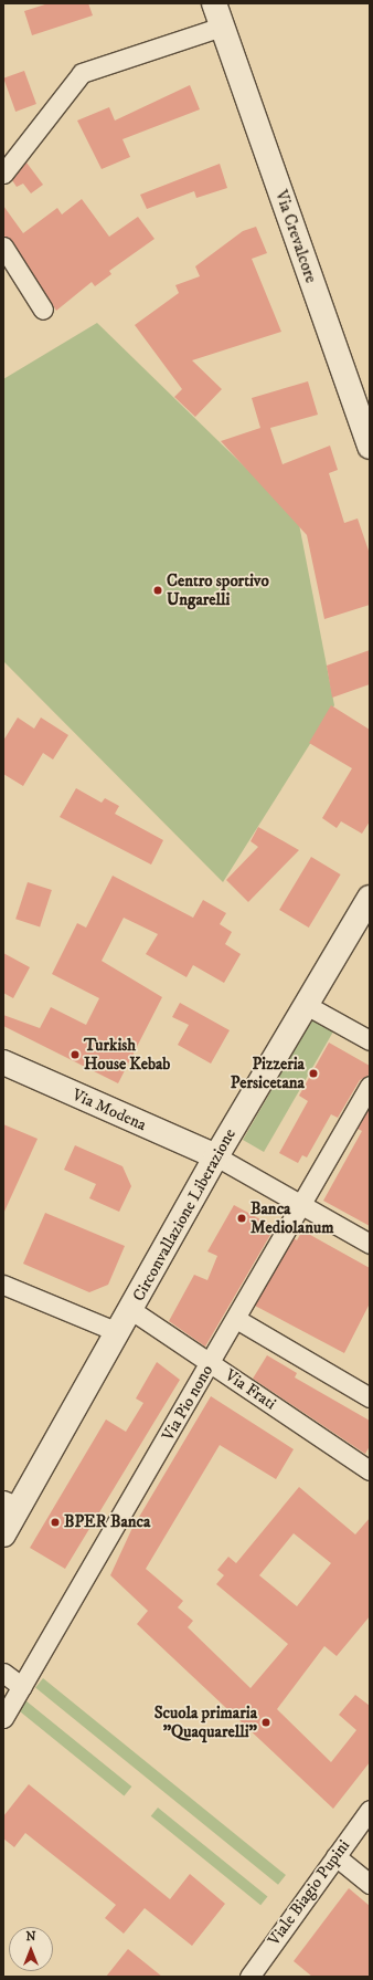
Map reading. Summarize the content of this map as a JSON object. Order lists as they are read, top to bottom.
{
  "streets": {
    "main road": ["Via Crevalcore", "Via Modena", "Circonvallazione Liberazione"],
    "street": ["Via Frati", "Via Pio nono", "Viale Biagio Pupini"]
  },
  "crossings": [
    ["Via Modena", "Circonvallazione Liberazione"],
    ["Circonvallazione Liberazione", "Via Frati"],
    ["Via Frati", "Via Pio nono"]
  ],
  "places": [
    "Centro sportivo Ungarelli",
    "Turkish House Kebab",
    "Pizzeria Persicetana",
    "Banca Mediolanum",
    "BPER Banca",
    "Scuola primaria \"Quaquarelli\""
  ],
  "north": "top"
}
